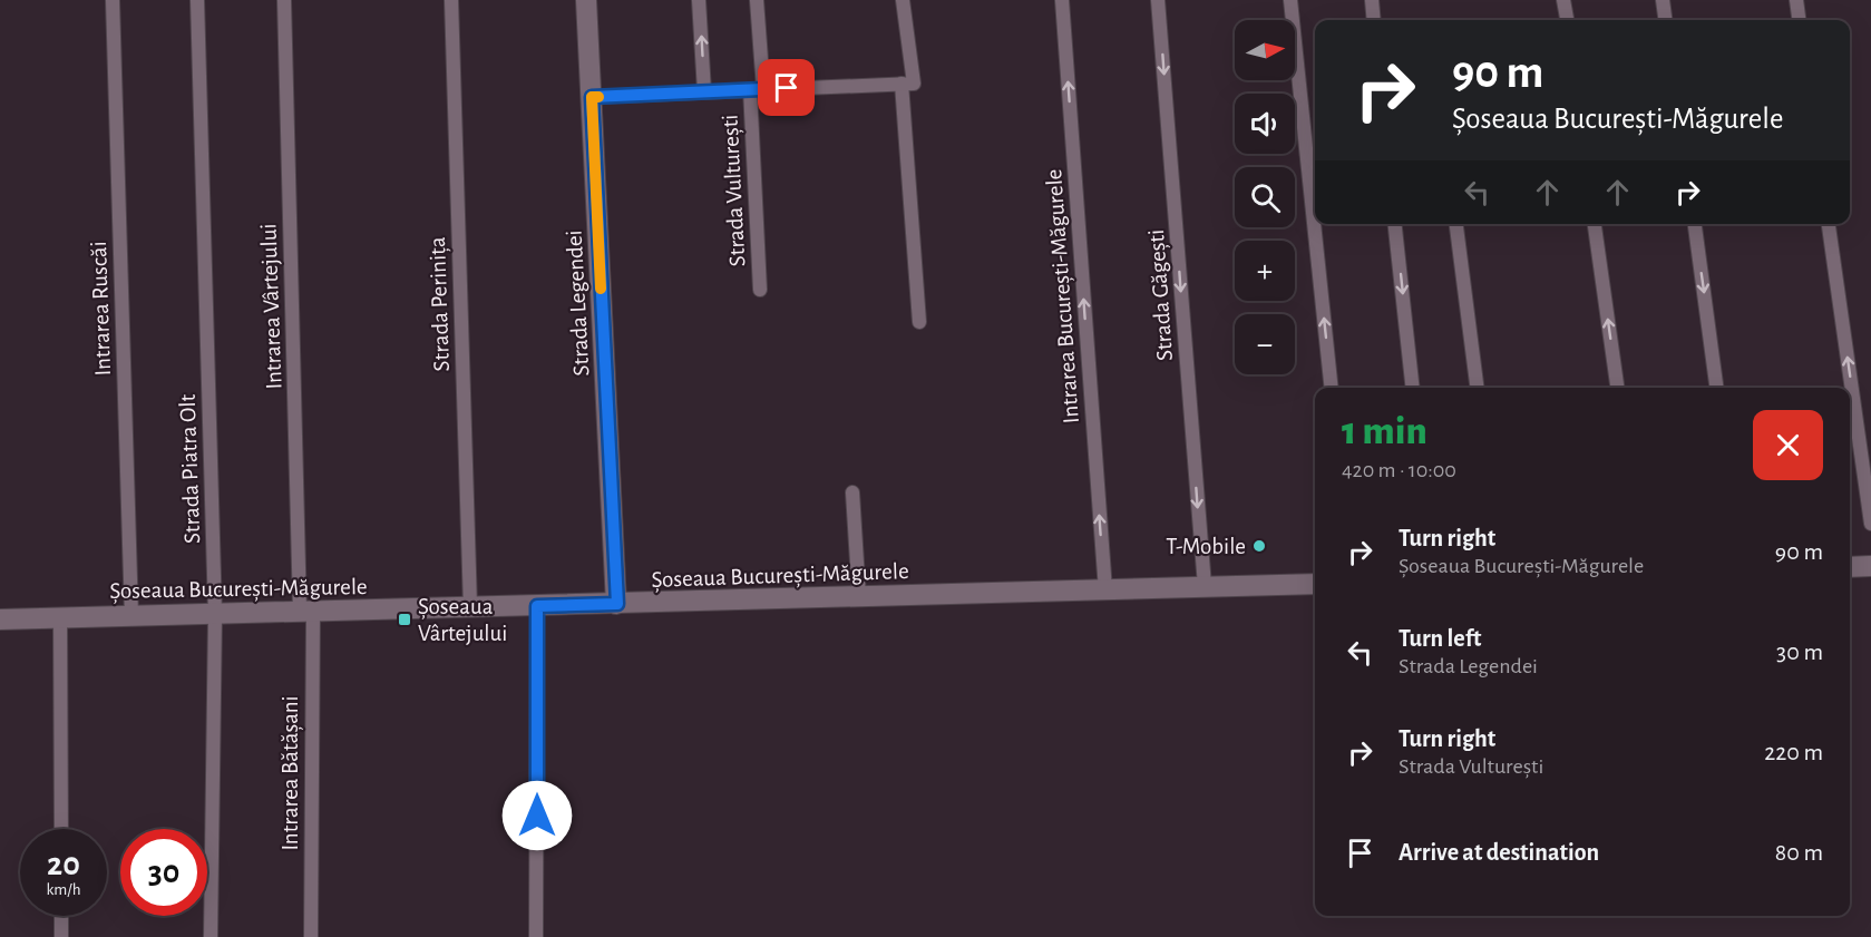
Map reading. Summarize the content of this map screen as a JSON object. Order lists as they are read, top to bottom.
{
  "streets": {
    "main road": ["Strada Legendei", "Șoseaua București-Măgurele"],
    "street": [
      "Strada Vulturești",
      "Strada Găgești",
      "Intrarea București-Măgurele",
      "Strada Perinița",
      "Intrarea Vârtejului",
      "Intrarea Ruscăi",
      "Strada Piatra Olt",
      "Intrarea Bătășani"
    ]
  },
  "crossings": [
    ["Strada Vulturești", "Strada Legendei"],
    ["Strada Găgești", "Șoseaua București-Măgurele"],
    ["Intrarea București-Măgurele", "Șoseaua București-Măgurele"],
    ["Strada Legendei", "Șoseaua București-Măgurele"],
    ["Strada Perinița", "Șoseaua București-Măgurele"],
    ["Intrarea Vârtejului", "Șoseaua București-Măgurele"],
    ["Intrarea Vârtejului", "Intrarea Bătășani"],
    ["Intrarea Ruscăi", "Șoseaua București-Măgurele"],
    ["Strada Piatra Olt", "Șoseaua București-Măgurele"],
    ["Șoseaua București-Măgurele", "Intrarea Bătășani"]
  ],
  "one_way": ["Strada Găgești", "Intrarea București-Măgurele"],
  "places": {
    "other": ["T-Mobile"],
    "transit": ["Șoseaua Vârtejului"]
  },
  "north": "right",
  "page": {
    "map_buttons": ["+", "−"],
    "turn": ["90 m", "Șoseaua București-Măgurele"],
    "heading": ["1 min", "420 m · 10:00"],
    "list": [
      {
        "name": "Turn right",
        "note": "Șoseaua București-Măgurele",
        "value": "90 m"
      },
      {
        "name": "Turn left",
        "note": "Strada Legendei",
        "value": "30 m"
      },
      {
        "name": "Turn right",
        "note": "Strada Vulturești",
        "value": "220 m"
      },
      {
        "name": "Arrive at destination",
        "value": "80 m"
      }
    ],
    "speed": "20 km/h",
    "limit": "30"
  }
}
